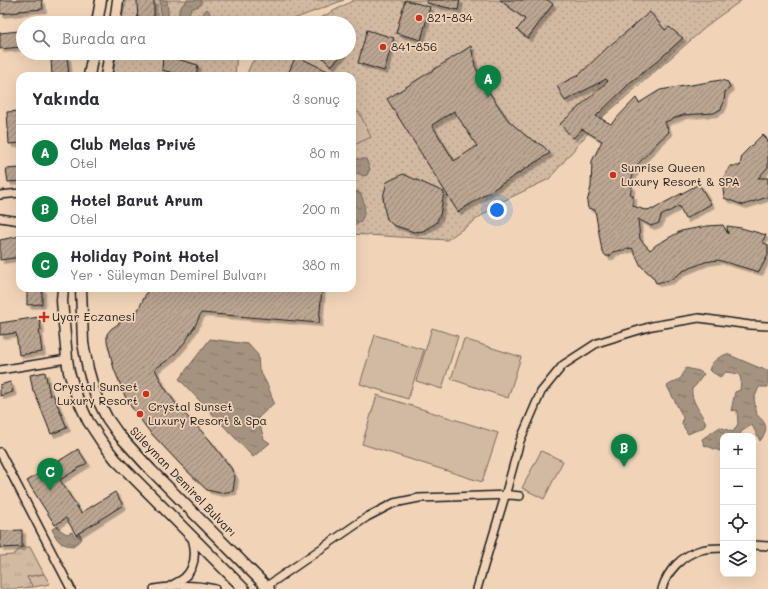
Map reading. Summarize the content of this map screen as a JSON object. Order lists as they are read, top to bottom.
{
  "streets": {
    "main road": ["Süleyman Demirel Bulvarı"]
  },
  "places": {
    "other": [
      "821-834",
      "841-856",
      "Sunrise Queen Luxury Resort & SPA",
      "Crystal Sunset Luxury Resort",
      "Crystal Sunset Luxury Resort & Spa"
    ],
    "health": ["Uyar Eczanesi"]
  },
  "page": {
    "search": "Burada ara",
    "pins": ["A", "B", "C"],
    "heading": ["Yakında", "3 sonuç"],
    "list": [
      {
        "mark": "A",
        "name": "Club Melas Privé",
        "note": "Otel",
        "value": "80 m"
      },
      {
        "mark": "B",
        "name": "Hotel Barut Arum",
        "note": "Otel",
        "value": "200 m"
      },
      {
        "mark": "C",
        "name": "Holiday Point Hotel",
        "note": "Yer · Süleyman Demirel Bulvarı",
        "value": "380 m"
      }
    ],
    "map_buttons": ["+", "−"]
  }
}
